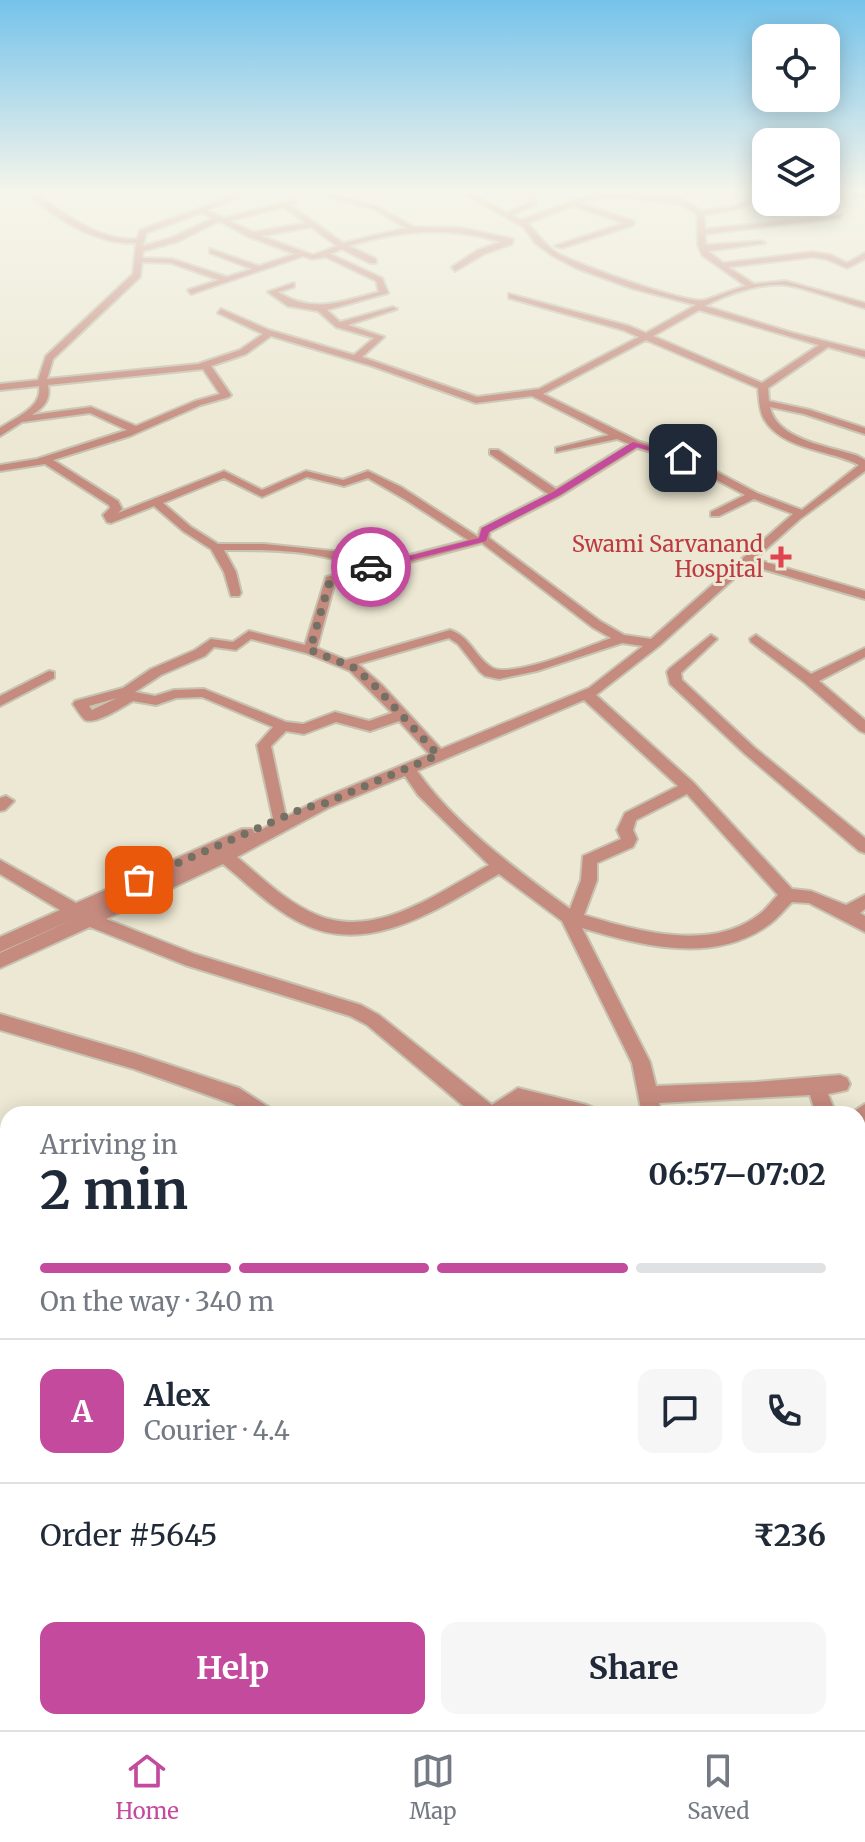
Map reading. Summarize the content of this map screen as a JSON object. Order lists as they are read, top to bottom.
{
  "places": {
    "health": ["Swami Sarvanand Hospital"]
  },
  "page": {
    "heading": ["2 min", "Arriving in", "06:57–07:02"],
    "panel": [
      "Alex",
      "Courier · 4.4",
      "Order #5645",
      "₹236"
    ],
    "bar": "On the way · 340 m",
    "round": "A",
    "buttons": ["Help", "Share"],
    "tabs": ["Home", "Map", "Saved"]
  }
}
